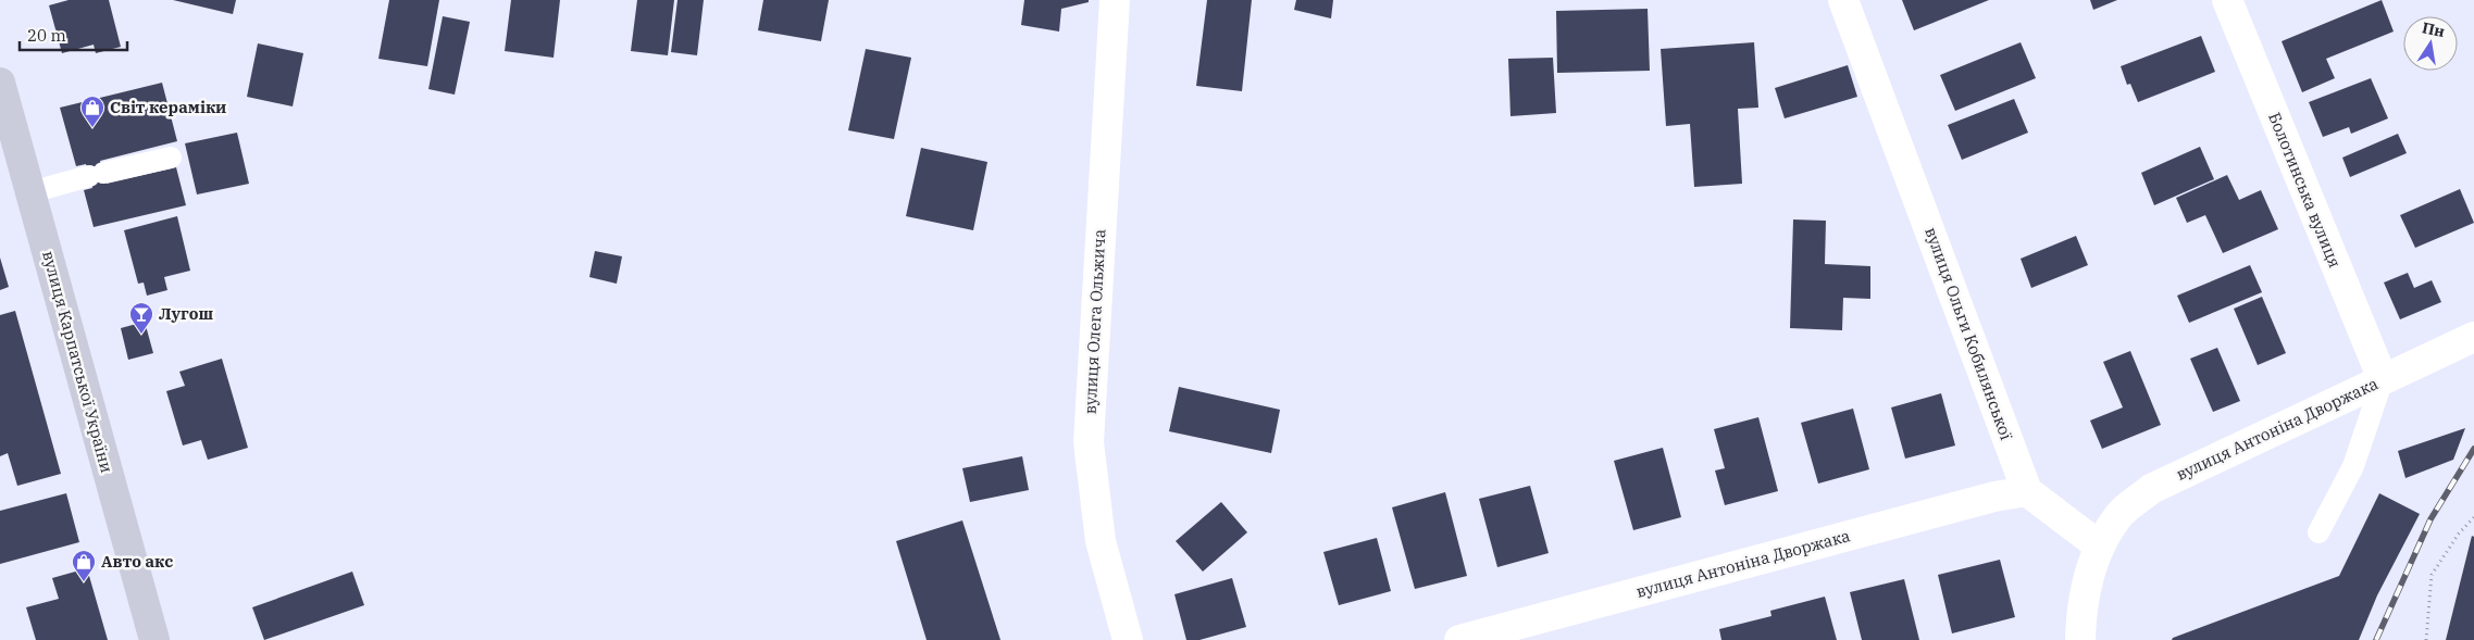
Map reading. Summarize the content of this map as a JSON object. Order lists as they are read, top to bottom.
{
  "streets": {
    "main road": ["вулиця Карпатської України"],
    "street": [
      "Болотинська вулиця",
      "вулиця Олега Ольжича",
      "вулиця Ольги Кобилянської",
      "вулиця Антоніна Дворжака"
    ]
  },
  "crossings": [
    ["Болотинська вулиця", "вулиця Антоніна Дворжака"],
    ["вулиця Ольги Кобилянської", "вулиця Антоніна Дворжака"]
  ],
  "places": {
    "shop": ["Світ кераміки", "Авто акс"],
    "bar": ["Лугош"]
  },
  "scale_bar": "20 m",
  "north": "top"
}
